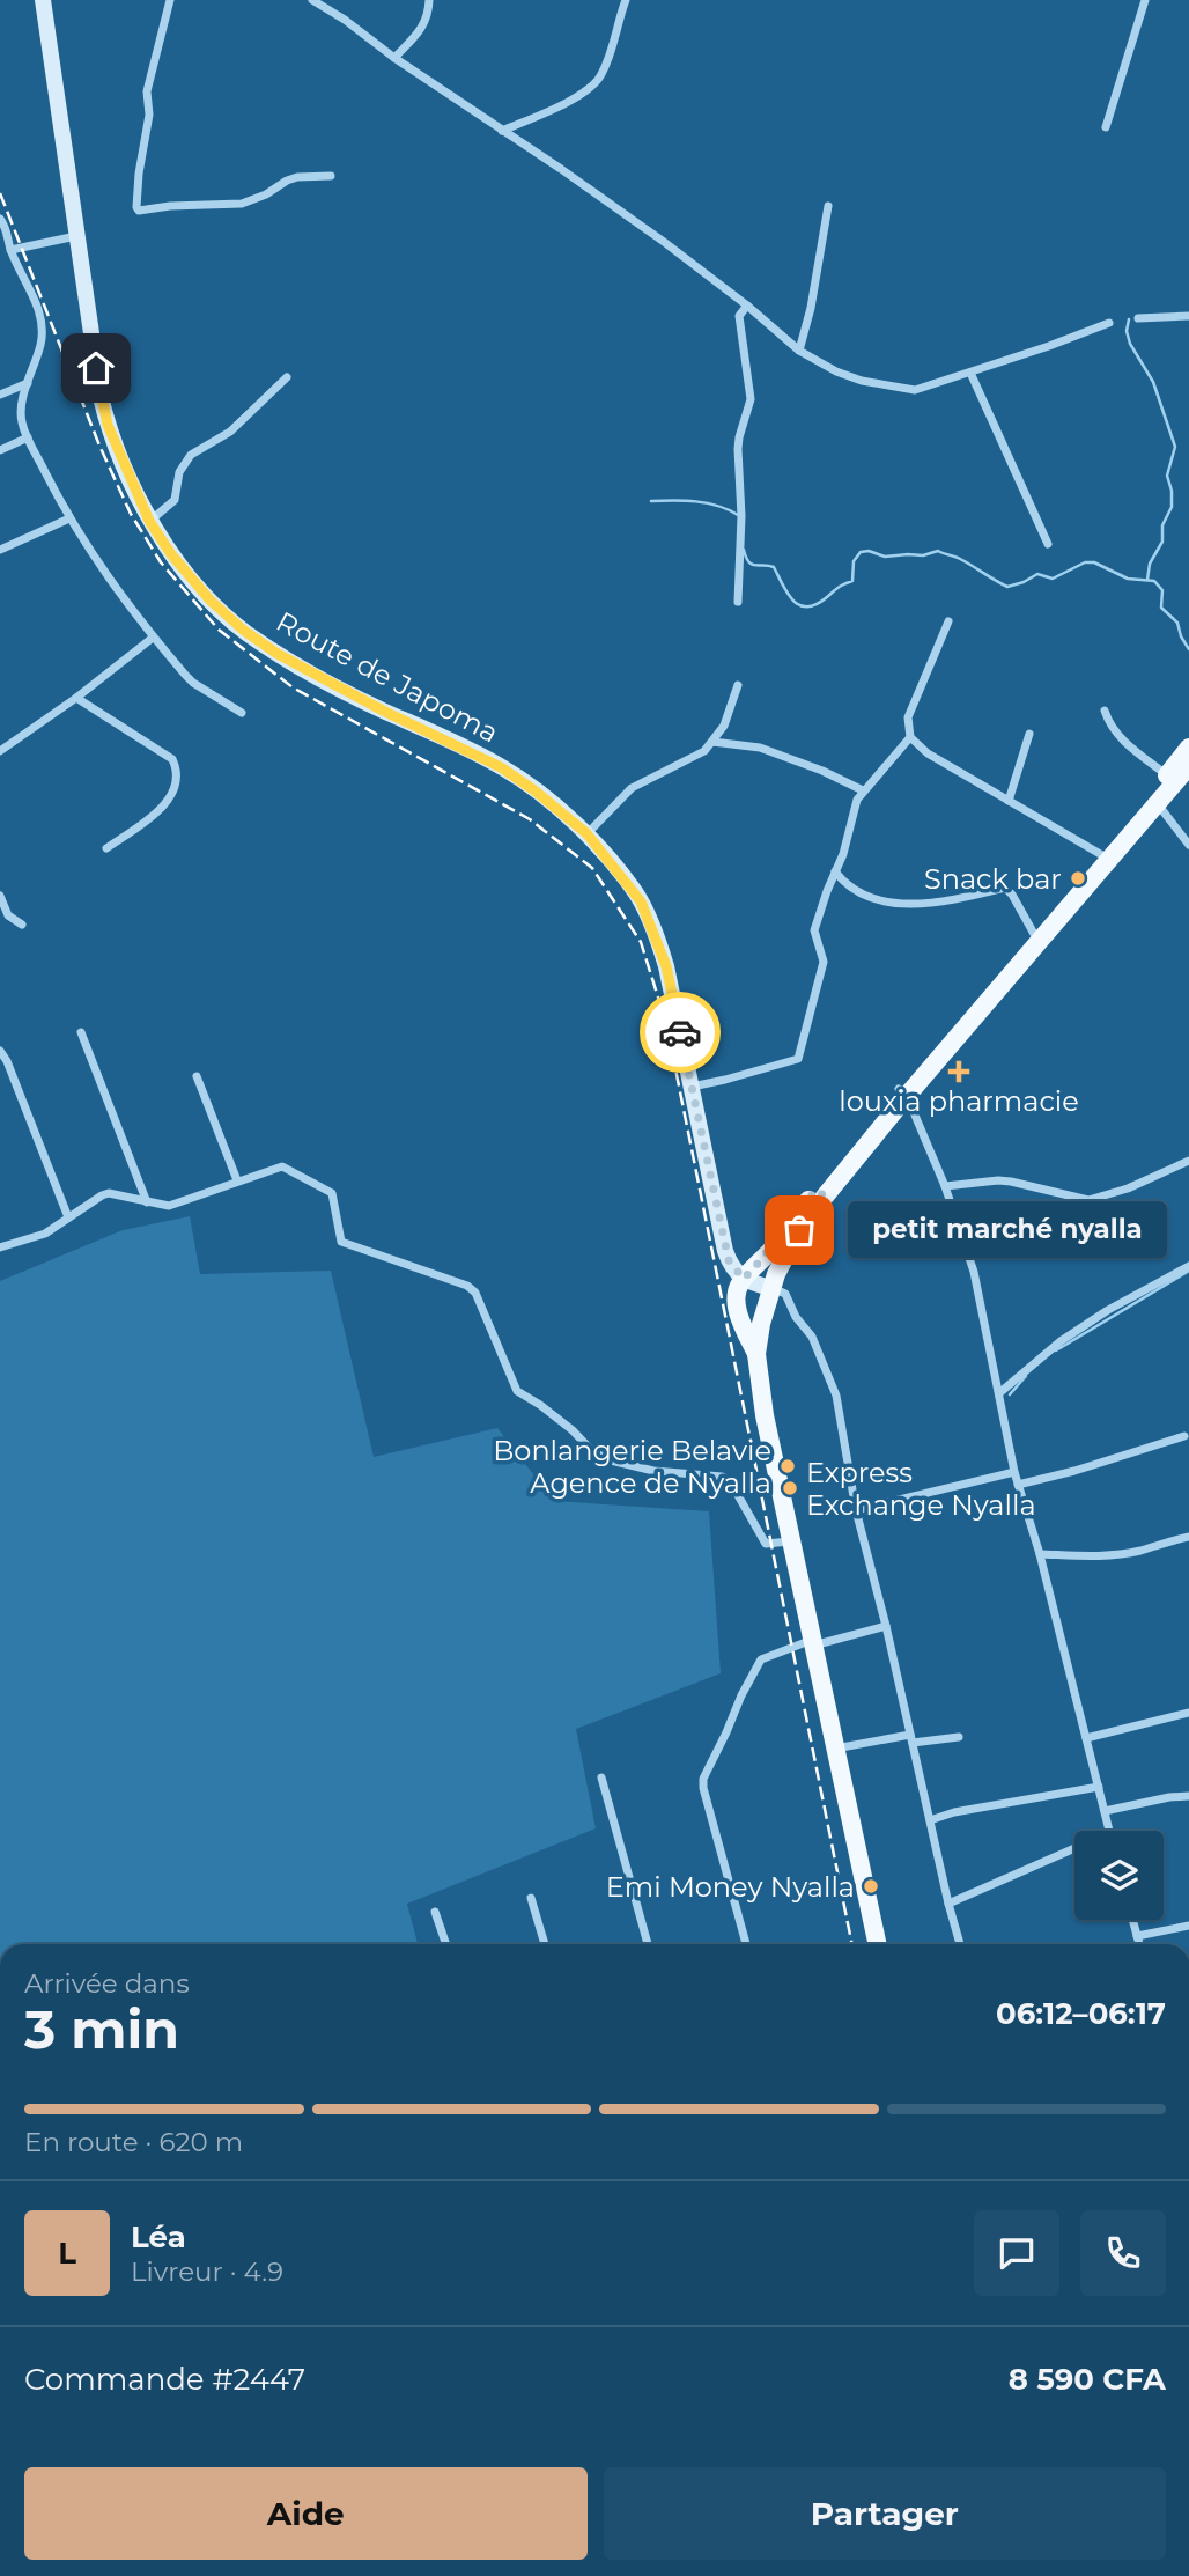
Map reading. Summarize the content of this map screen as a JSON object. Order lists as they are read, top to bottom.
{
  "streets": {
    "street": ["Route de Japoma"]
  },
  "places": {
    "other": [
      "Snack bar",
      "petit marché nyalla",
      "Bonlangerie Belavie Agence de Nyalla",
      "Express Exchange Nyalla",
      "Emi Money Nyalla"
    ],
    "health": ["louxia pharmacie"]
  },
  "page": {
    "bubble": "petit marché nyalla",
    "heading": ["3 min", "Arrivée dans", "06:12–06:17"],
    "panel": [
      "Léa",
      "Livreur · 4.9",
      "Commande #2447",
      "8 590 CFA"
    ],
    "bar": "En route · 620 m",
    "round": "L",
    "buttons": ["Aide", "Partager"]
  }
}
